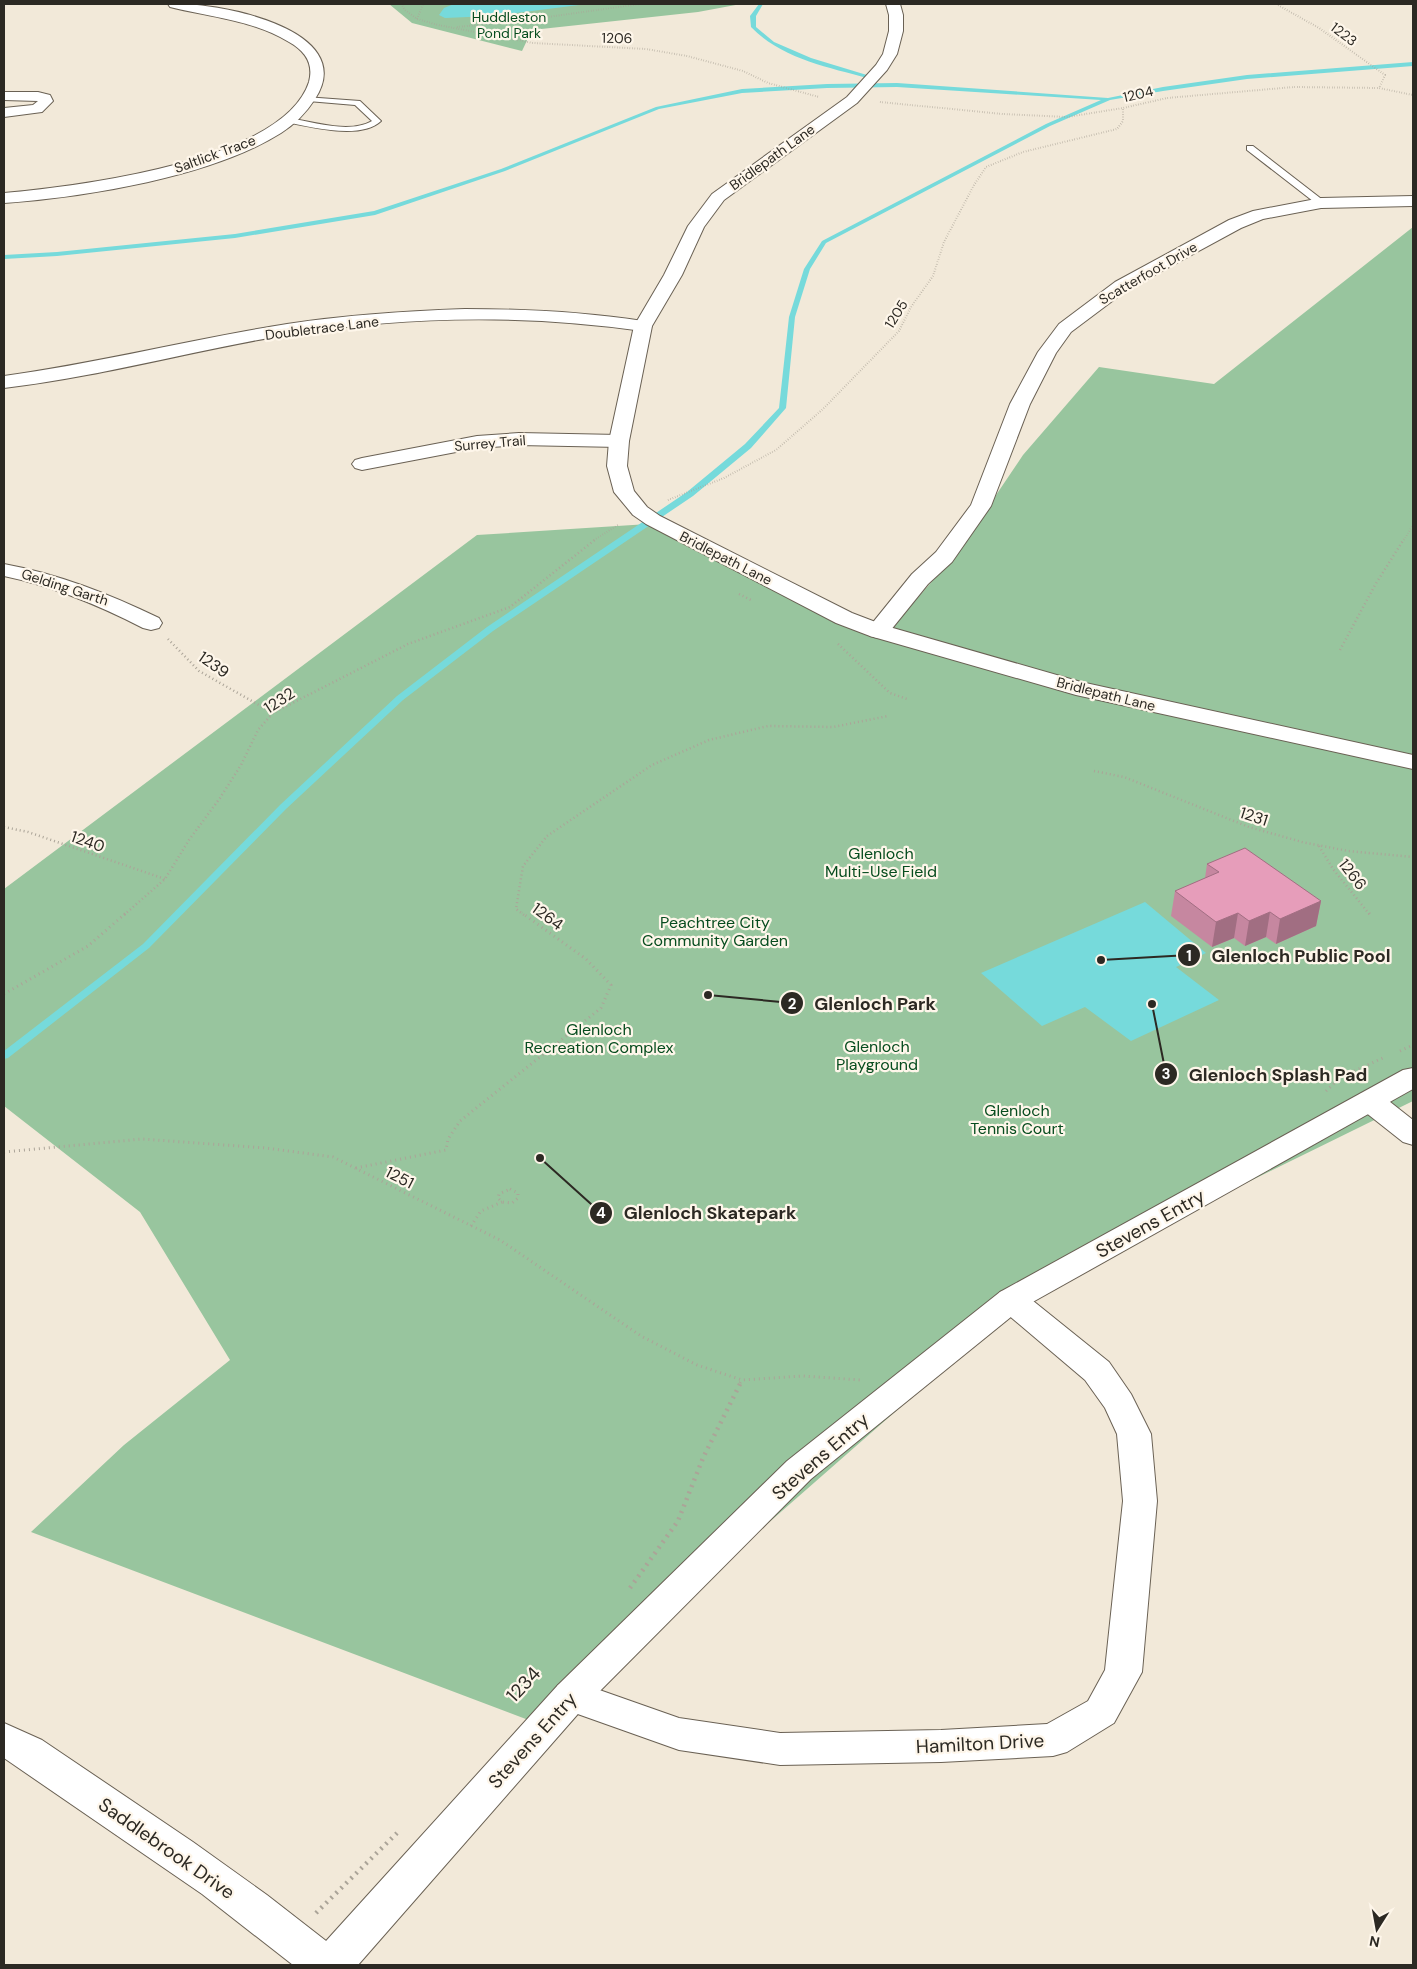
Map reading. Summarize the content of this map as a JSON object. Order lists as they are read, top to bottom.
{
  "streets": {
    "street": [
      "Saltlick Trace",
      "Bridlepath Lane",
      "Scatterfoot Drive",
      "Doubletrace Lane",
      "Surrey Trail",
      "Gelding Garth",
      "Stevens Entry",
      "Hamilton Drive",
      "Saddlebrook Drive"
    ],
    "path": [
      "1223",
      "1206",
      "1204",
      "1205",
      "1239",
      "1232",
      "1231",
      "1240",
      "1266",
      "1264",
      "1251"
    ]
  },
  "crossings": [
    ["1223", "1204"],
    ["1204", "1205"],
    ["Bridlepath Lane", "Scatterfoot Drive"],
    ["Bridlepath Lane", "1205"],
    ["Bridlepath Lane", "Doubletrace Lane"],
    ["Bridlepath Lane", "Surrey Trail"],
    ["Bridlepath Lane", "1232"],
    ["1205", "1232"],
    ["Gelding Garth", "1239"],
    ["1239", "1232"],
    ["1232", "1240"],
    ["1231", "1266"],
    ["1264", "1251"],
    ["Stevens Entry", "Hamilton Drive"]
  ],
  "parks": [
    "Huddleston Pond Park",
    "Glenloch Multi-Use Field",
    "Peachtree City Community Garden",
    "Glenloch Recreation Complex",
    "Glenloch Playground",
    "Glenloch Tennis Court"
  ],
  "places": [
    "Glenloch Public Pool",
    "Glenloch Park",
    "Glenloch Splash Pad",
    "Glenloch Skatepark"
  ],
  "north": "bottom"
}
